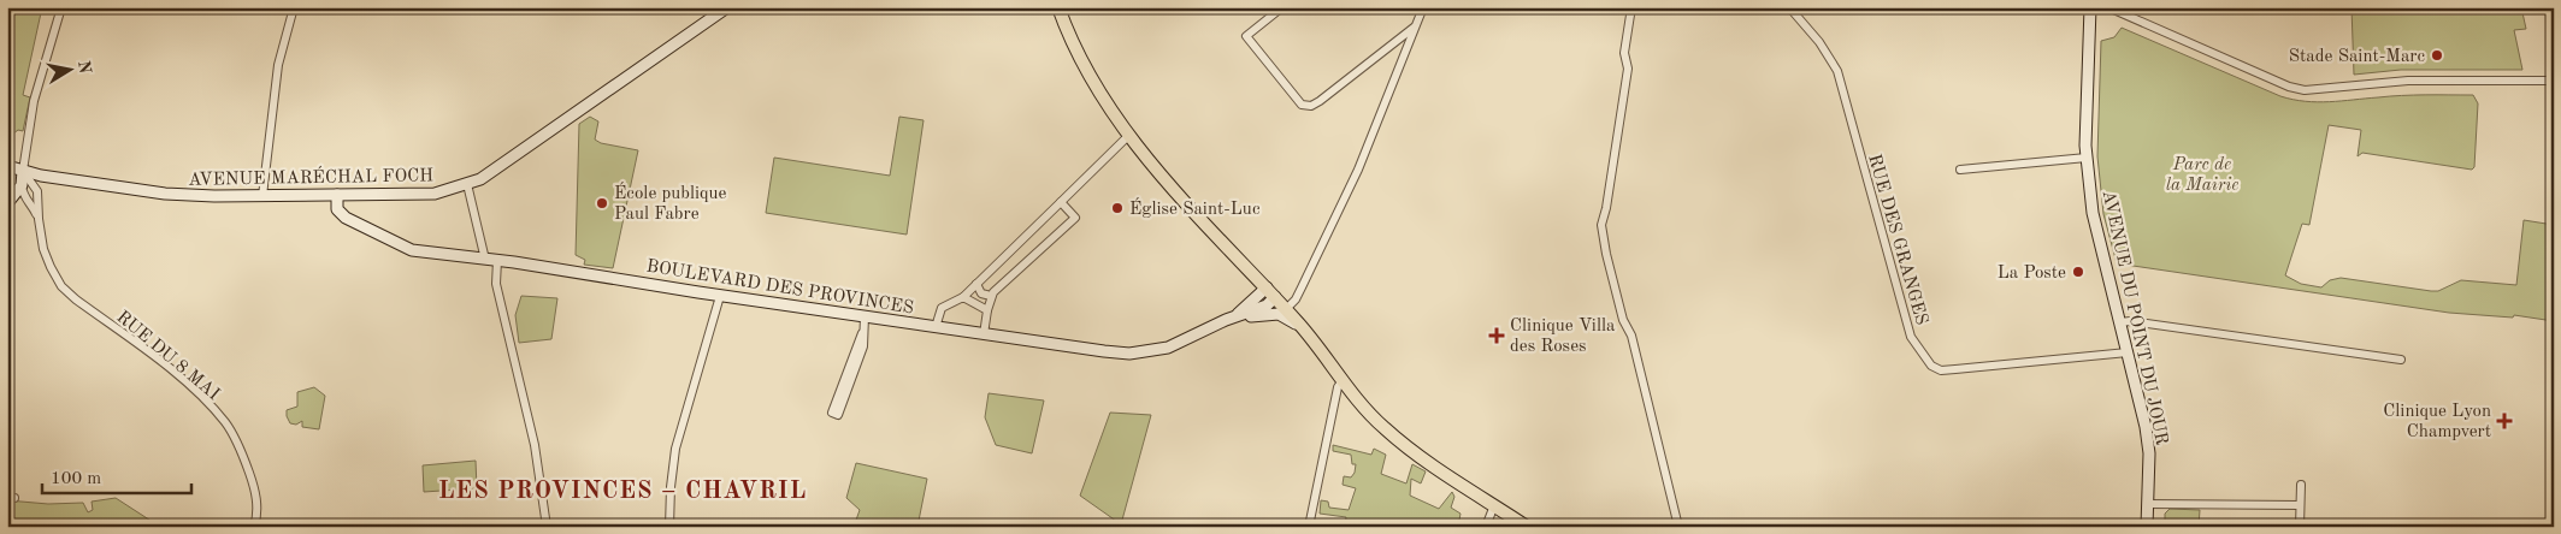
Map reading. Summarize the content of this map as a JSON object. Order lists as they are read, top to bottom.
{
  "streets": {
    "main road": ["AVENUE MARÉCHAL FOCH", "BOULEVARD DES PROVINCES", "AVENUE DU POINT DU JOUR"],
    "street": ["RUE DES GRANGES", "RUE DU 8 MAI"]
  },
  "crossings": [
    ["AVENUE MARÉCHAL FOCH", "BOULEVARD DES PROVINCES"],
    ["AVENUE MARÉCHAL FOCH", "RUE DU 8 MAI"],
    ["RUE DES GRANGES", "AVENUE DU POINT DU JOUR"]
  ],
  "districts": ["LES PROVINCES – CHAVRIL"],
  "parks": ["Parc de la Mairie"],
  "places": {
    "other": [
      "Stade Saint-Marc",
      "École publique Paul Fabre",
      "Église Saint-Luc",
      "La Poste"
    ],
    "health": ["Clinique Villa des Roses", "Clinique Lyon Champvert"]
  },
  "scale_bar": "100 m",
  "north": "right"
}
